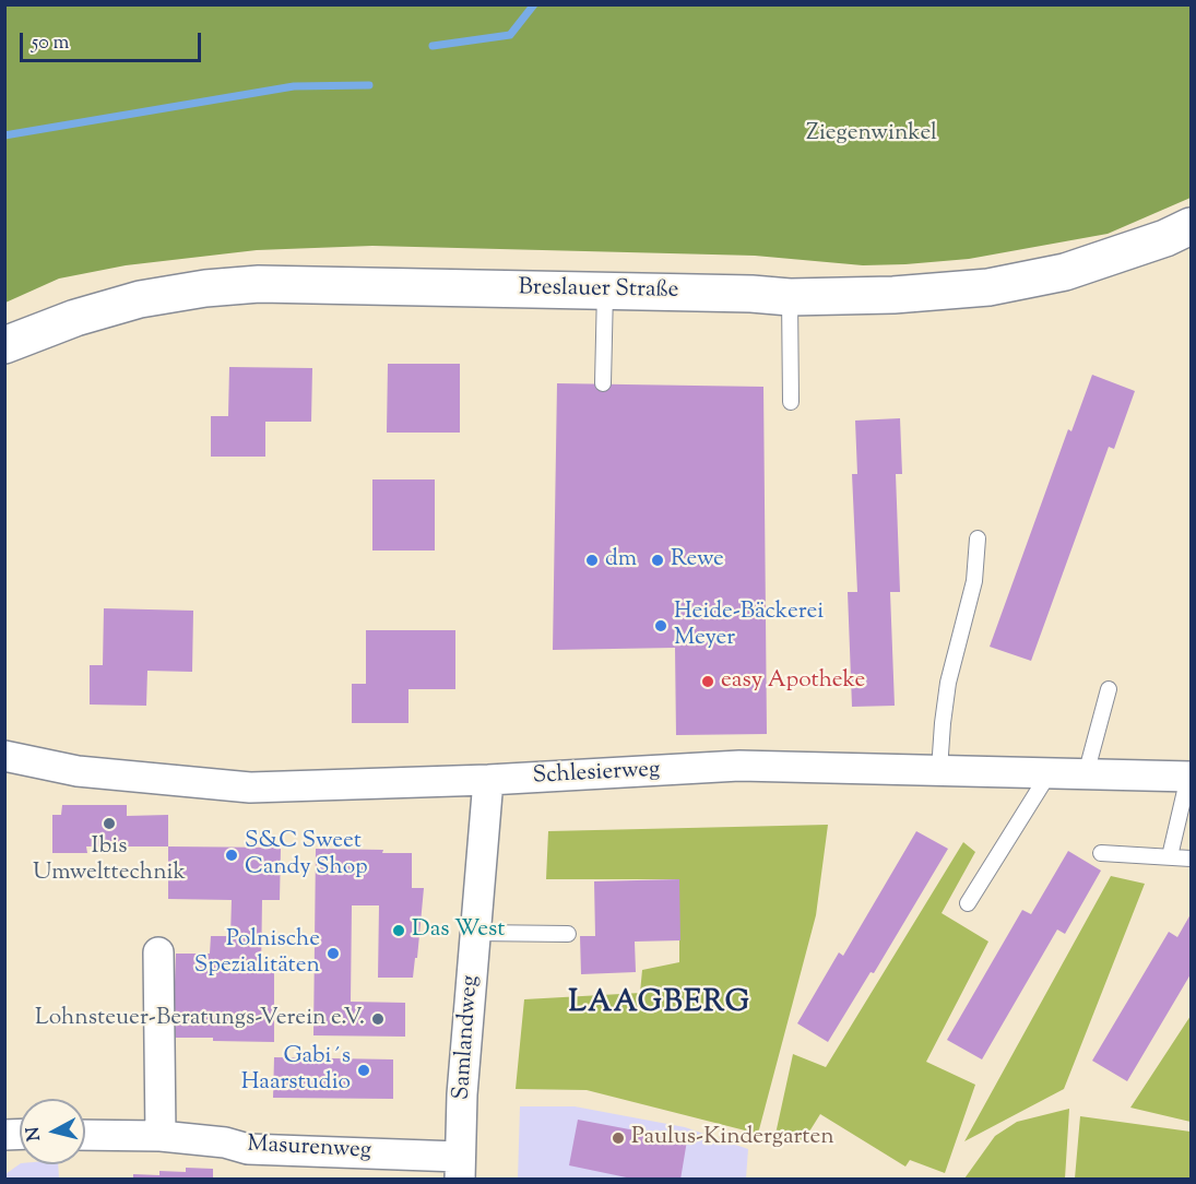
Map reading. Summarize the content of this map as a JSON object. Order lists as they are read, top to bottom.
{
  "streets": {
    "street": [
      "Breslauer Straße",
      "Schlesierweg",
      "Samlandweg",
      "Masurenweg"
    ]
  },
  "crossings": [
    ["Schlesierweg", "Samlandweg"],
    ["Samlandweg", "Masurenweg"]
  ],
  "districts": ["LAAGBERG"],
  "parks": ["Ziegenwinkel"],
  "places": [
    "dm",
    "Rewe",
    "Heide-Bäckerei Meyer",
    "easy Apotheke",
    "Ibis Umwelttechnik",
    "S&C Sweet Candy Shop",
    "Das West",
    "Polnische Spezialitäten",
    "Lohnsteuer-Beratungs-Verein e.V.",
    "Gabi´s Haarstudio",
    "Paulus-Kindergarten"
  ],
  "scale_bar": "50 m",
  "north": "left"
}
